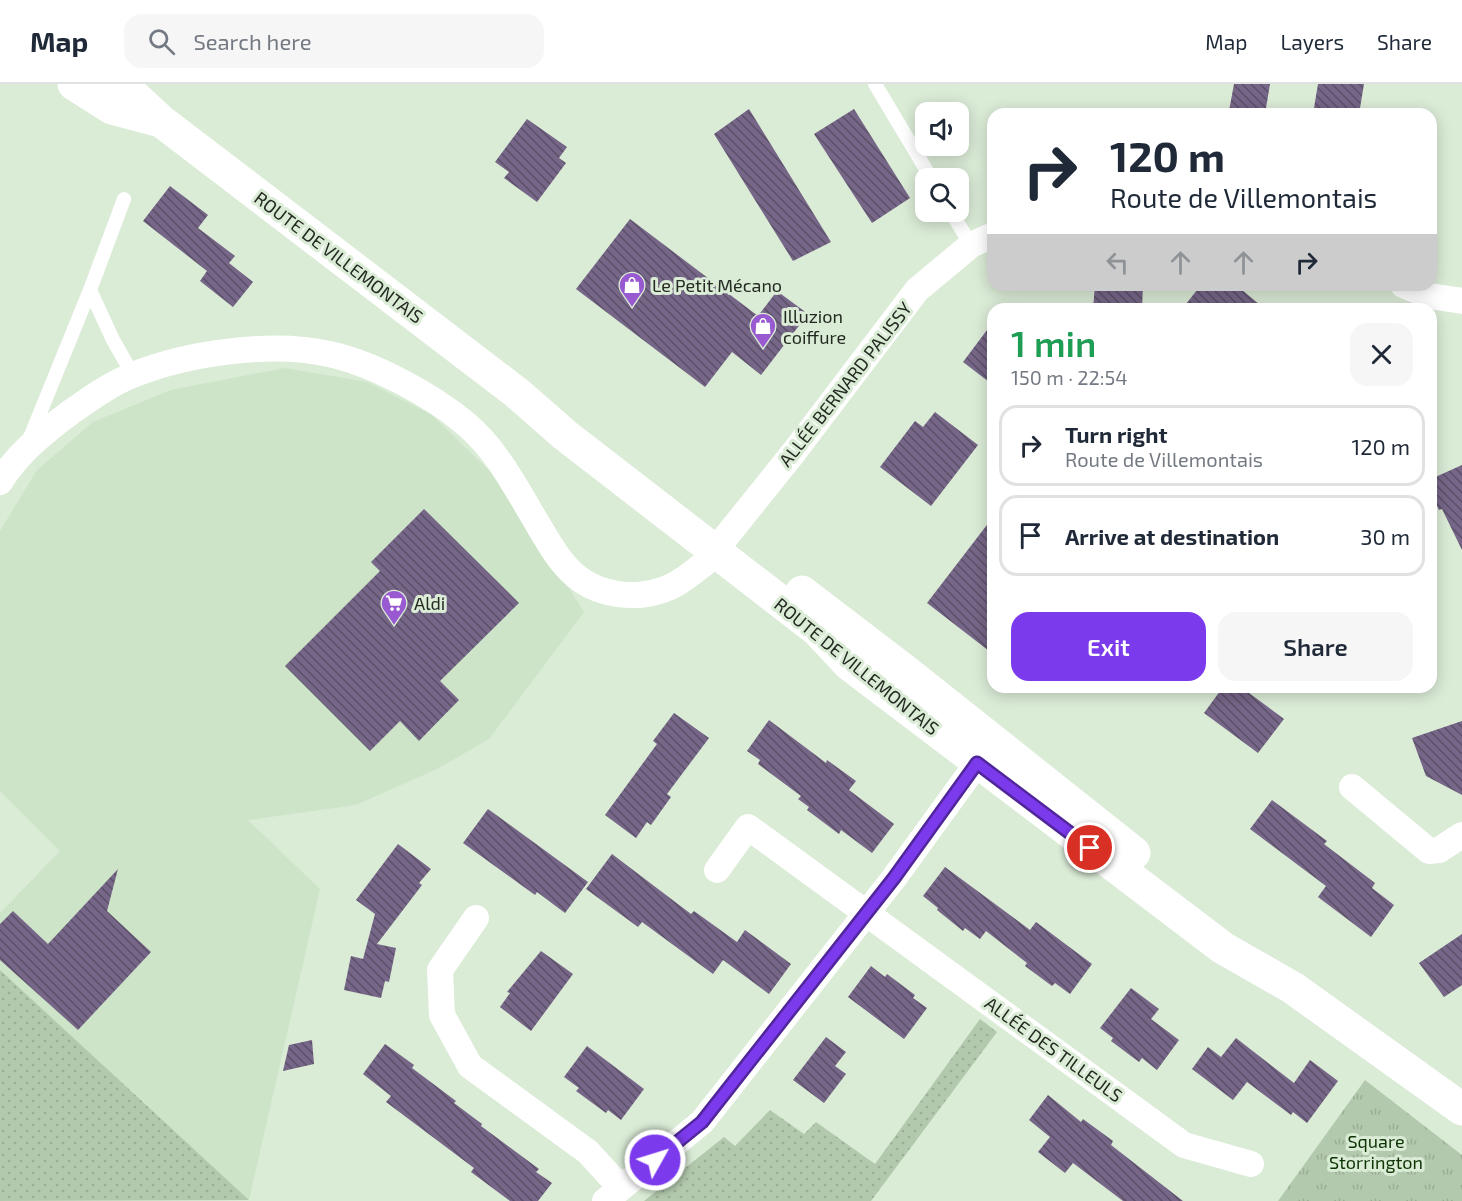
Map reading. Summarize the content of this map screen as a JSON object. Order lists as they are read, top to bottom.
{
  "streets": {
    "main road": ["ROUTE DE VILLEMONTAIS"],
    "street": ["ALLÉE BERNARD PALISSY", "ALLÉE DES TILLEULS"]
  },
  "crossings": [
    ["ROUTE DE VILLEMONTAIS", "ALLÉE BERNARD PALISSY"]
  ],
  "parks": ["Square Storrington"],
  "places": {
    "shop": ["Le Petit Mécano", "Illuzion coiffure"],
    "supermarket": ["Aldi"]
  },
  "page": {
    "header": "Map",
    "search": "Search here",
    "nav": ["Map", "Layers", "Share"],
    "turn": ["120 m", "Route de Villemontais"],
    "heading": ["1 min", "150 m · 22:54"],
    "list": [
      {
        "name": "Turn right",
        "note": "Route de Villemontais",
        "value": "120 m"
      },
      {
        "name": "Arrive at destination",
        "value": "30 m"
      }
    ],
    "buttons": ["Exit", "Share"]
  }
}
